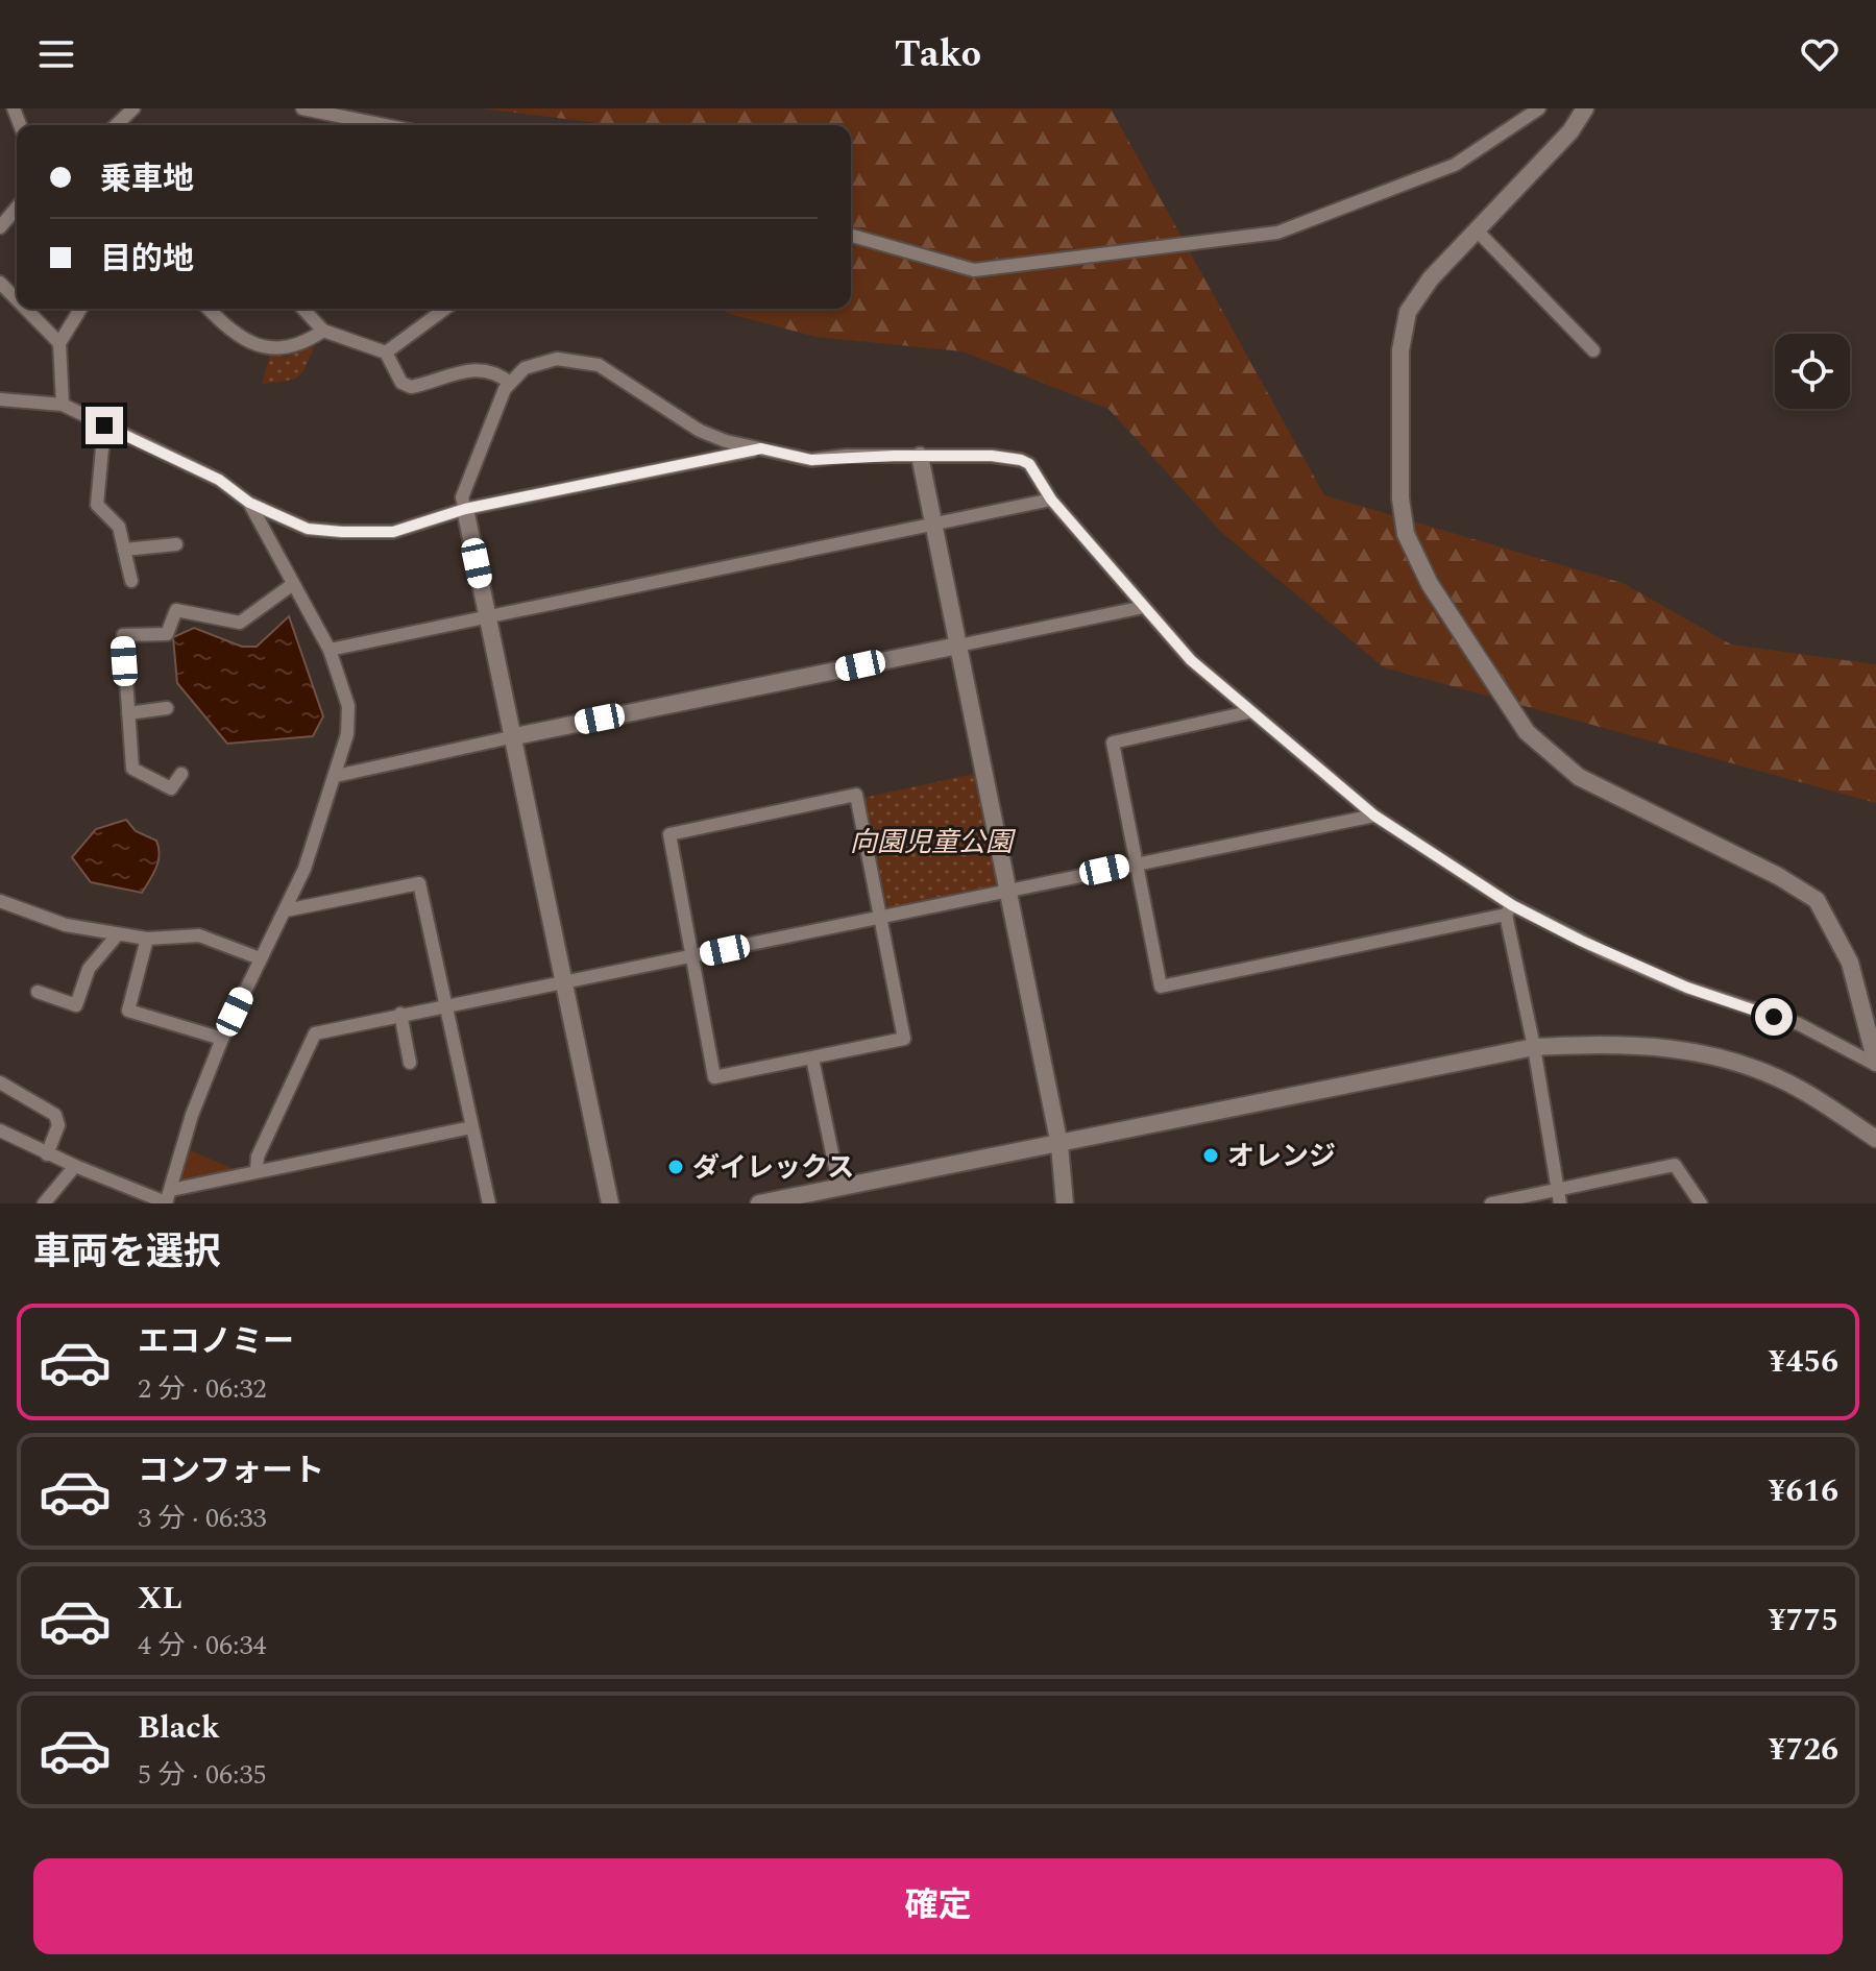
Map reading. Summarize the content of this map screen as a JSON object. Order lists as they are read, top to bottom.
{
  "parks": ["向園児童公園"],
  "places": ["オレンジ", "ダイレックス"],
  "page": {
    "header": "Tako",
    "banner": ["乗車地", "目的地"],
    "heading": "車両を選択",
    "list": [
      {
        "name": "エコノミー",
        "note": "2 分 · 06:32",
        "value": "¥456"
      },
      {
        "name": "コンフォート",
        "note": "3 分 · 06:33",
        "value": "¥616"
      },
      {
        "name": "XL",
        "note": "4 分 · 06:34",
        "value": "¥775"
      },
      {
        "name": "Black",
        "note": "5 分 · 06:35",
        "value": "¥726"
      }
    ],
    "buttons": "確定"
  }
}
